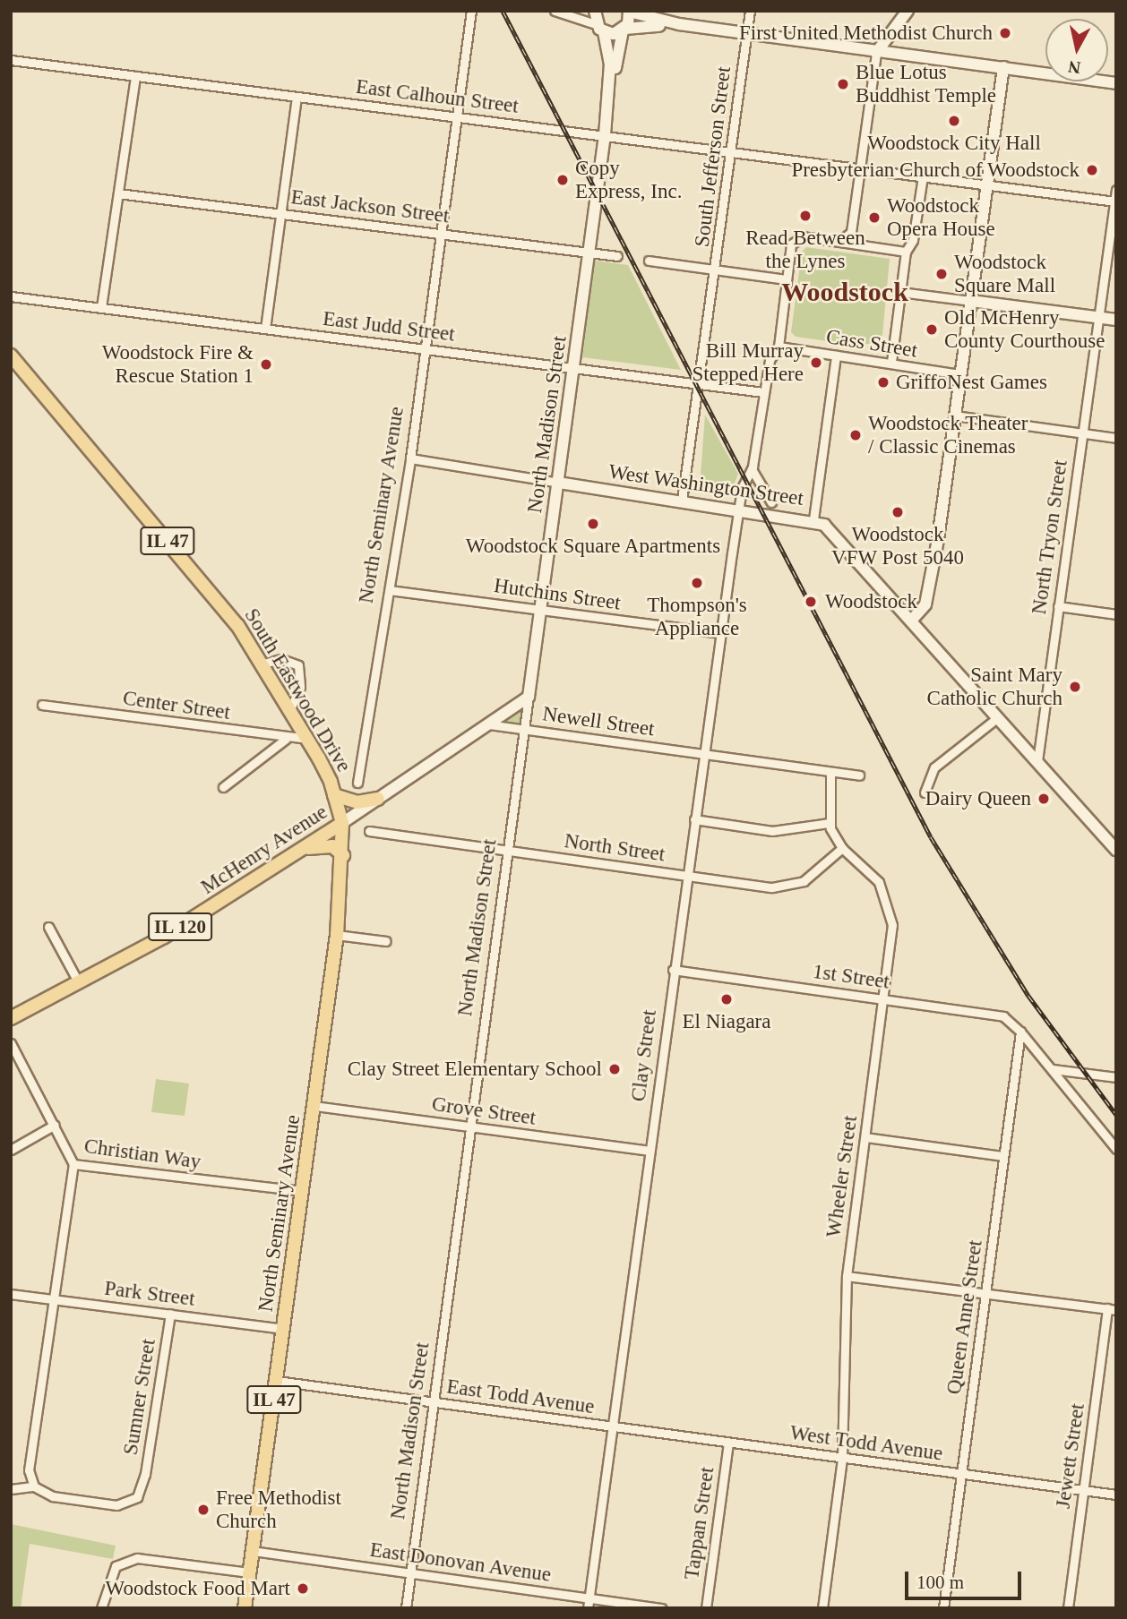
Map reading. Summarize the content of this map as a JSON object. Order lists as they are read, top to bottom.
{
  "streets": {
    "main road": [
      "North Seminary Avenue",
      "IL 47",
      "South Eastwood Drive",
      "McHenry Avenue",
      "IL 120"
    ],
    "street": [
      "East Calhoun Street",
      "South Jefferson Street",
      "East Jackson Street",
      "East Judd Street",
      "Cass Street",
      "North Madison Street",
      "West Washington Street",
      "North Tryon Street",
      "Hutchins Street",
      "Center Street",
      "Newell Street",
      "North Street",
      "1st Street",
      "Clay Street",
      "Grove Street",
      "Christian Way",
      "Wheeler Street",
      "Park Street",
      "Queen Anne Street",
      "Sumner Street",
      "East Todd Avenue",
      "West Todd Avenue",
      "Jewett Street",
      "Tappan Street",
      "East Donovan Avenue"
    ]
  },
  "crossings": [
    ["East Calhoun Street", "South Jefferson Street"],
    ["East Calhoun Street", "North Madison Street"],
    ["East Calhoun Street", "North Seminary Avenue"],
    ["East Calhoun Street", "North Tryon Street"],
    ["South Jefferson Street", "East Judd Street"],
    ["South Jefferson Street", "West Washington Street"],
    ["East Jackson Street", "North Madison Street"],
    ["East Jackson Street", "North Seminary Avenue"],
    ["East Judd Street", "North Madison Street"],
    ["East Judd Street", "North Seminary Avenue"],
    ["East Judd Street", "Clay Street"],
    ["Cass Street", "Clay Street"],
    ["North Madison Street", "West Washington Street"],
    ["North Madison Street", "Hutchins Street"],
    ["North Madison Street", "Newell Street"],
    ["North Madison Street", "North Street"],
    ["North Madison Street", "McHenry Avenue"],
    ["North Madison Street", "Grove Street"],
    ["North Madison Street", "East Todd Avenue"],
    ["North Madison Street", "East Donovan Avenue"],
    ["West Washington Street", "North Tryon Street"],
    ["West Washington Street", "Clay Street"],
    ["North Seminary Avenue", "Hutchins Street"],
    ["North Seminary Avenue", "South Eastwood Drive"],
    ["North Seminary Avenue", "McHenry Avenue"],
    ["North Seminary Avenue", "Grove Street"],
    ["North Seminary Avenue", "Christian Way"],
    ["North Seminary Avenue", "Park Street"],
    ["North Seminary Avenue", "East Todd Avenue"],
    ["North Seminary Avenue", "East Donovan Avenue"],
    ["Hutchins Street", "Clay Street"],
    ["South Eastwood Drive", "Center Street"],
    ["South Eastwood Drive", "McHenry Avenue"],
    ["Newell Street", "McHenry Avenue"],
    ["Newell Street", "Clay Street"],
    ["North Street", "Clay Street"],
    ["North Street", "Wheeler Street"],
    ["1st Street", "Clay Street"],
    ["1st Street", "Wheeler Street"],
    ["1st Street", "Queen Anne Street"],
    ["Clay Street", "Grove Street"],
    ["Clay Street", "East Todd Avenue"],
    ["Clay Street", "West Todd Avenue"],
    ["Clay Street", "East Donovan Avenue"],
    ["Wheeler Street", "West Todd Avenue"],
    ["Park Street", "Sumner Street"],
    ["Queen Anne Street", "West Todd Avenue"],
    ["East Todd Avenue", "West Todd Avenue"],
    ["West Todd Avenue", "Jewett Street"],
    ["West Todd Avenue", "Tappan Street"]
  ],
  "districts": ["Woodstock"],
  "places": [
    "First United Methodist Church",
    "Blue Lotus Buddhist Temple",
    "Woodstock City Hall",
    "Presbyterian Church of Woodstock",
    "Copy Express, Inc.",
    "Read Between the Lynes",
    "Woodstock Opera House",
    "Woodstock Square Mall",
    "Old McHenry County Courthouse",
    "Bill Murray Stepped Here",
    "Woodstock Fire & Rescue Station 1",
    "GriffoNest Games",
    "Woodstock Theater / Classic Cinemas",
    "Woodstock VFW Post 5040",
    "Woodstock Square Apartments",
    "Thompson's Appliance",
    "Woodstock",
    "Saint Mary Catholic Church",
    "Dairy Queen",
    "El Niagara",
    "Clay Street Elementary School",
    "Free Methodist Church",
    "Woodstock Food Mart"
  ],
  "scale_bar": "100 m",
  "north": "bottom"
}
